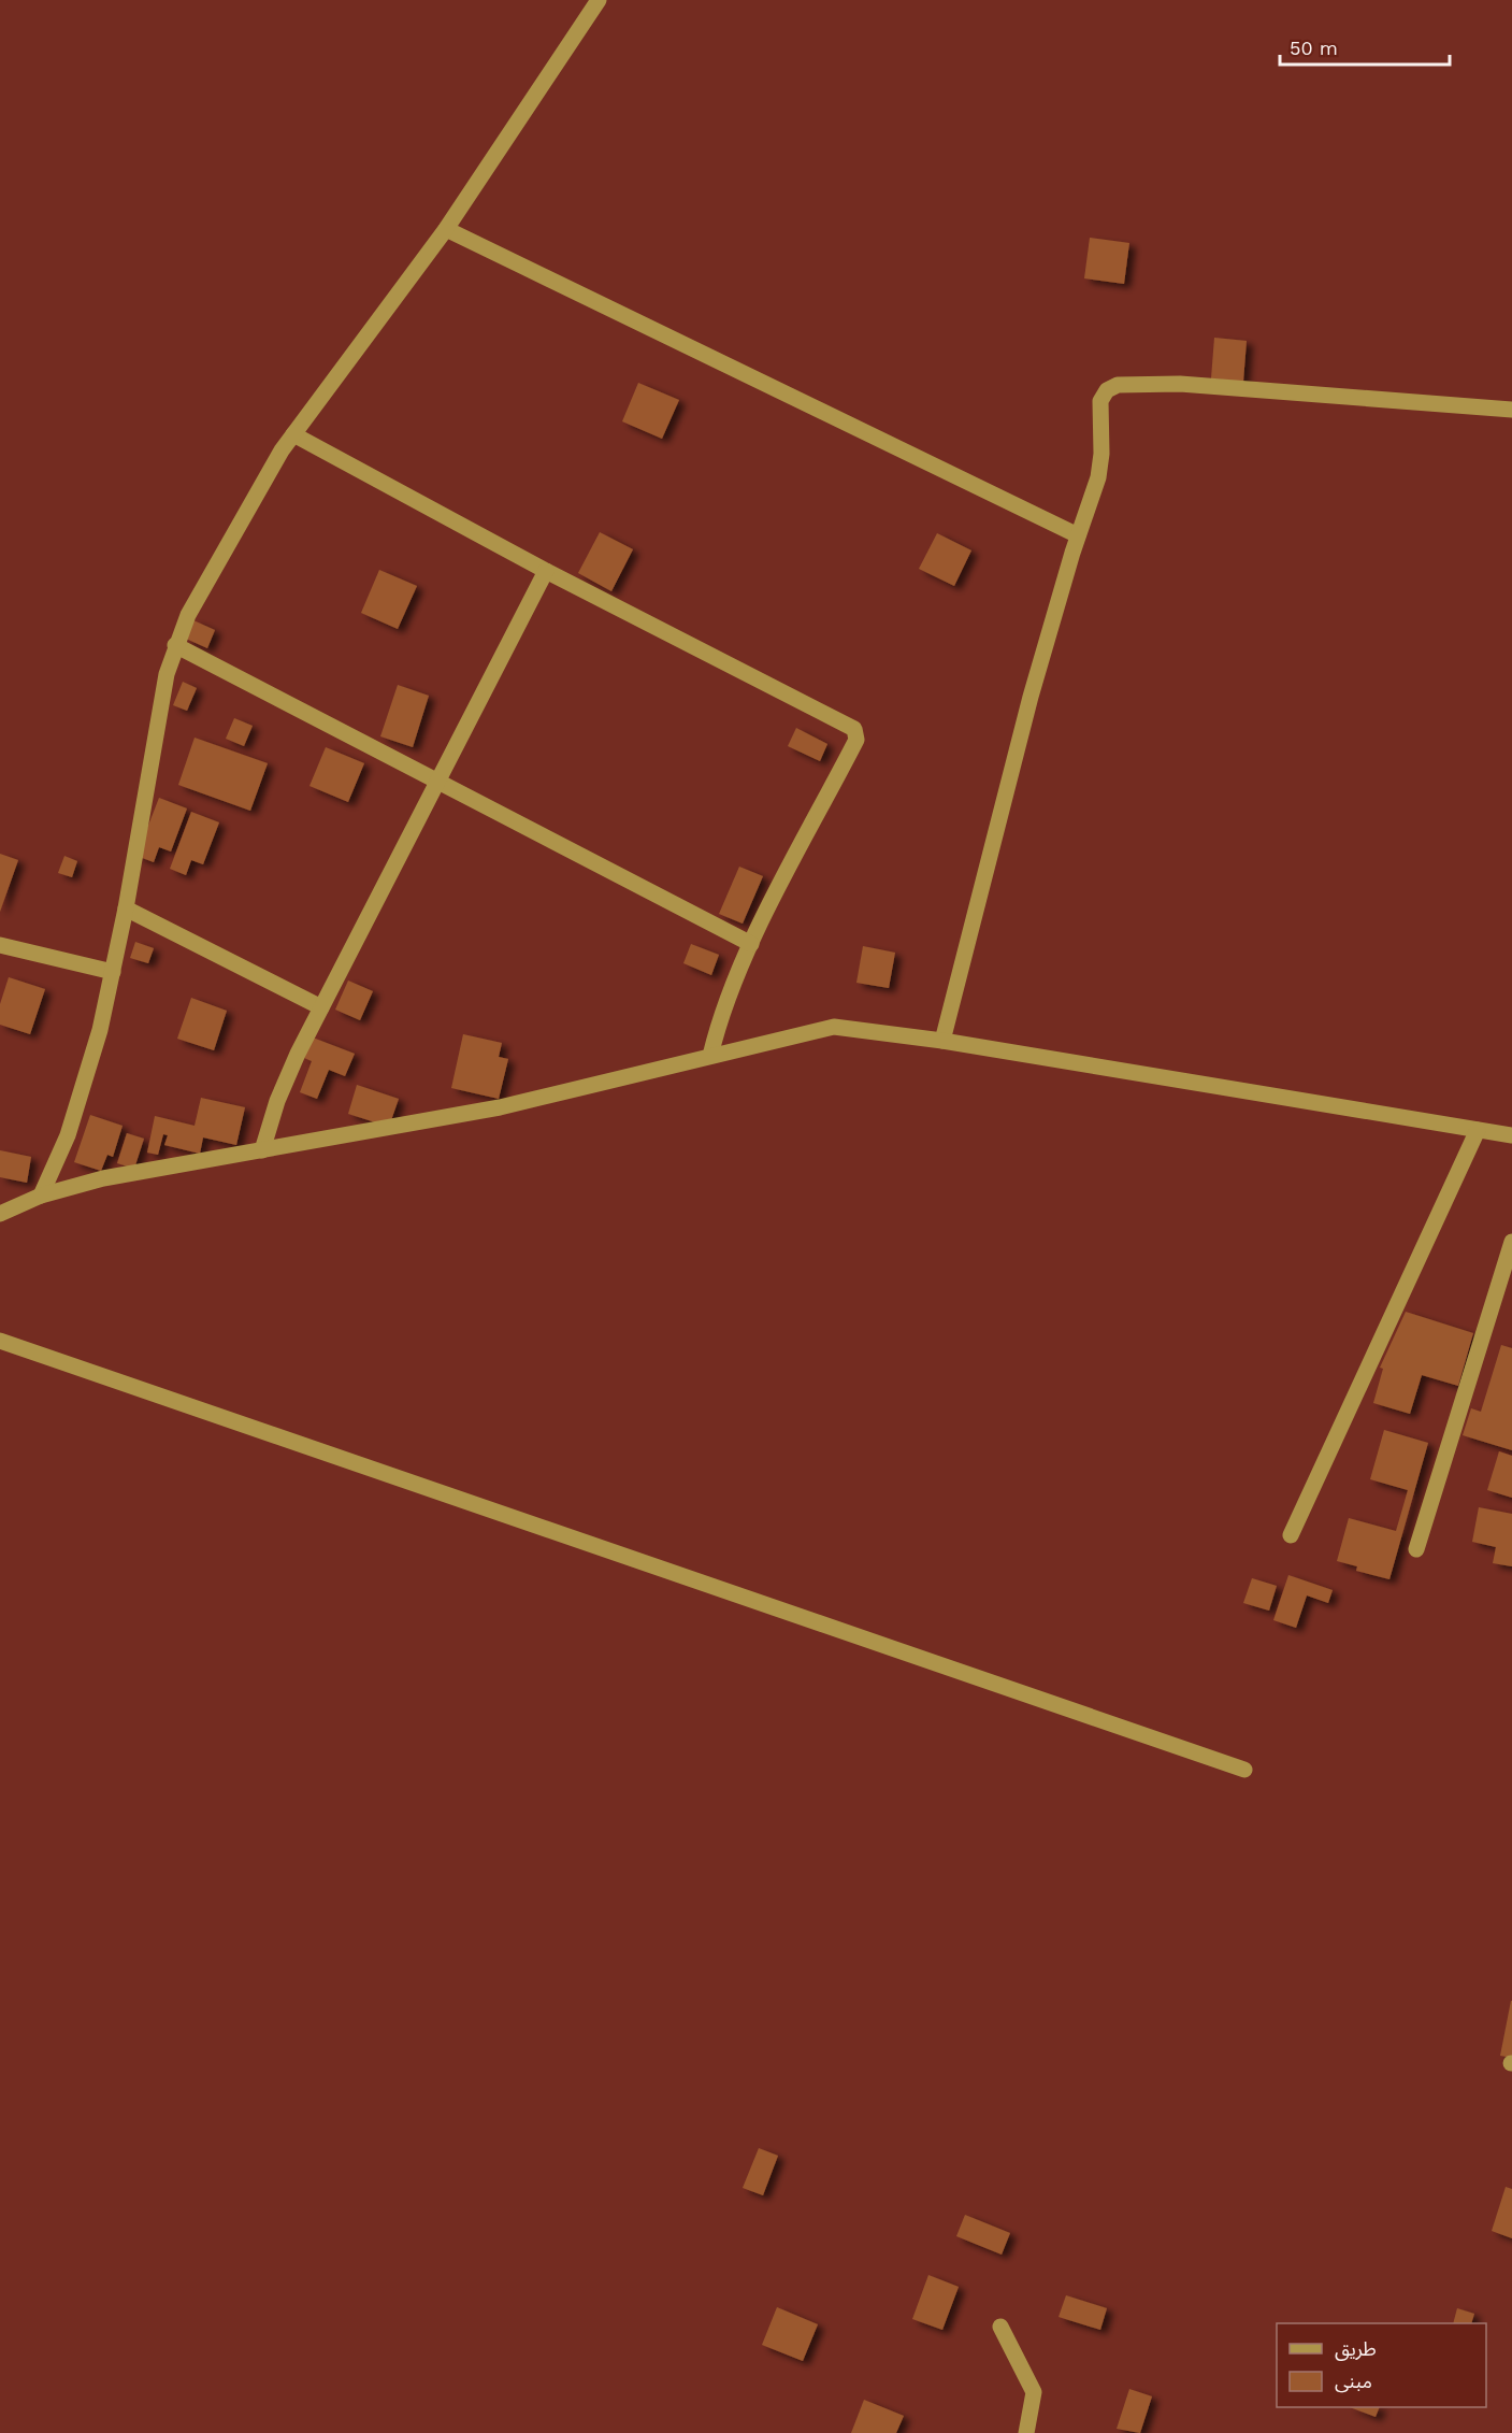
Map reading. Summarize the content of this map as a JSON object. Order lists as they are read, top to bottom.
{
  "legend": ["طريق", "مبنى"],
  "scale_bar": "50 m"
}
